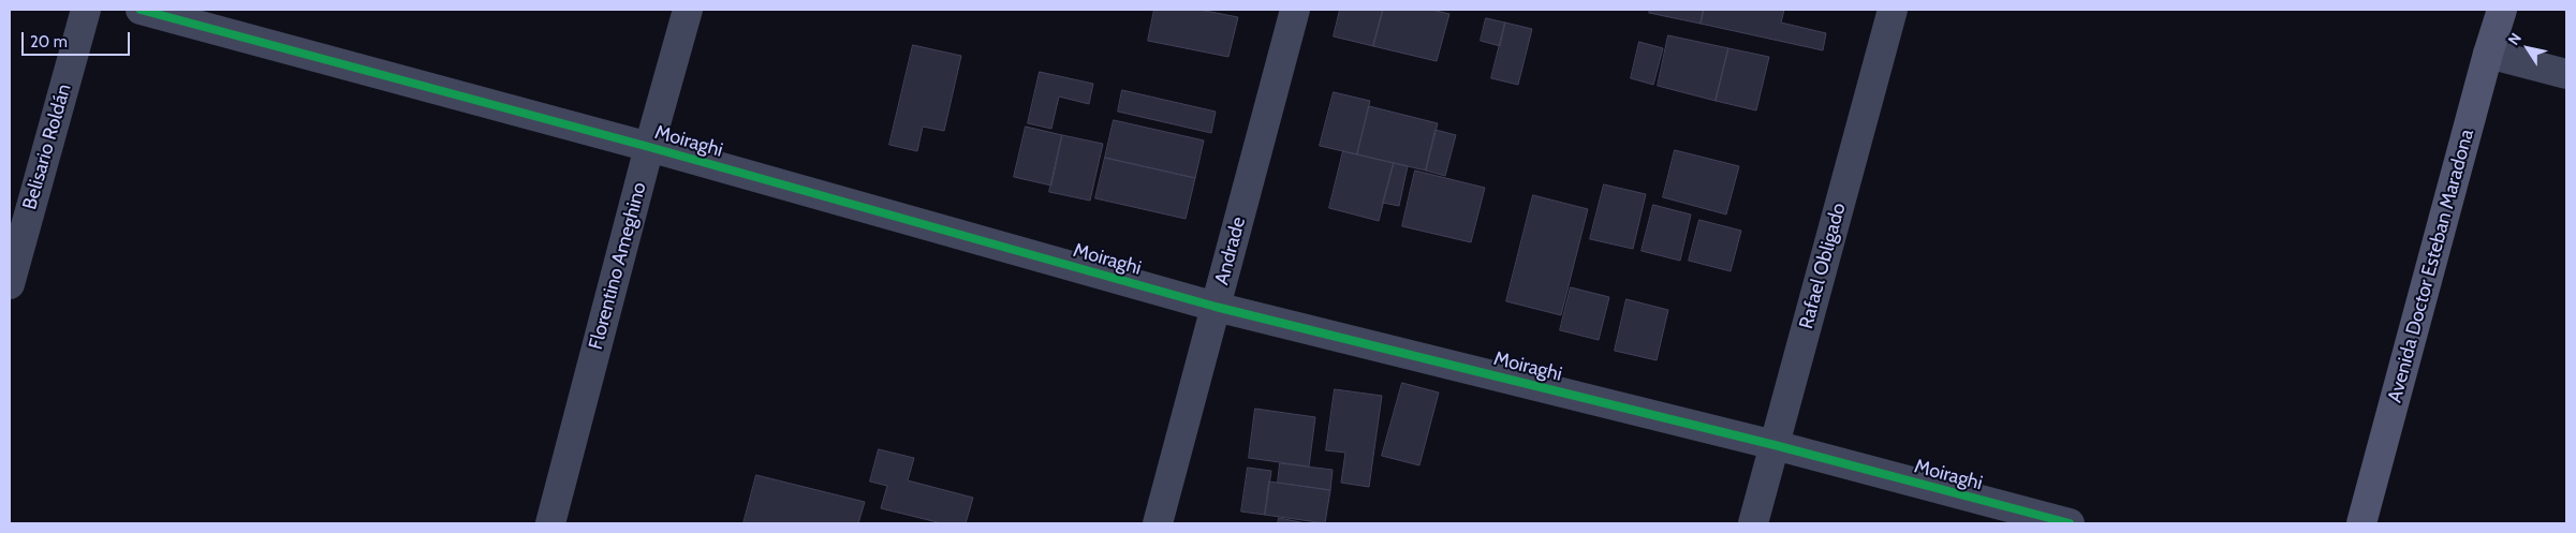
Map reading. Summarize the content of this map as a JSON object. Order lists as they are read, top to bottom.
{
  "streets": {
    "main road": ["Avenida Doctor Esteban Maradona"],
    "street": [
      "Moiraghi",
      "Belisario Roldán",
      "Andrade",
      "Florentino Ameghino",
      "Rafael Obligado"
    ]
  },
  "crossings": [
    ["Moiraghi", "Andrade"],
    ["Moiraghi", "Florentino Ameghino"],
    ["Moiraghi", "Rafael Obligado"]
  ],
  "scale_bar": "20 m",
  "north": "top left"
}
